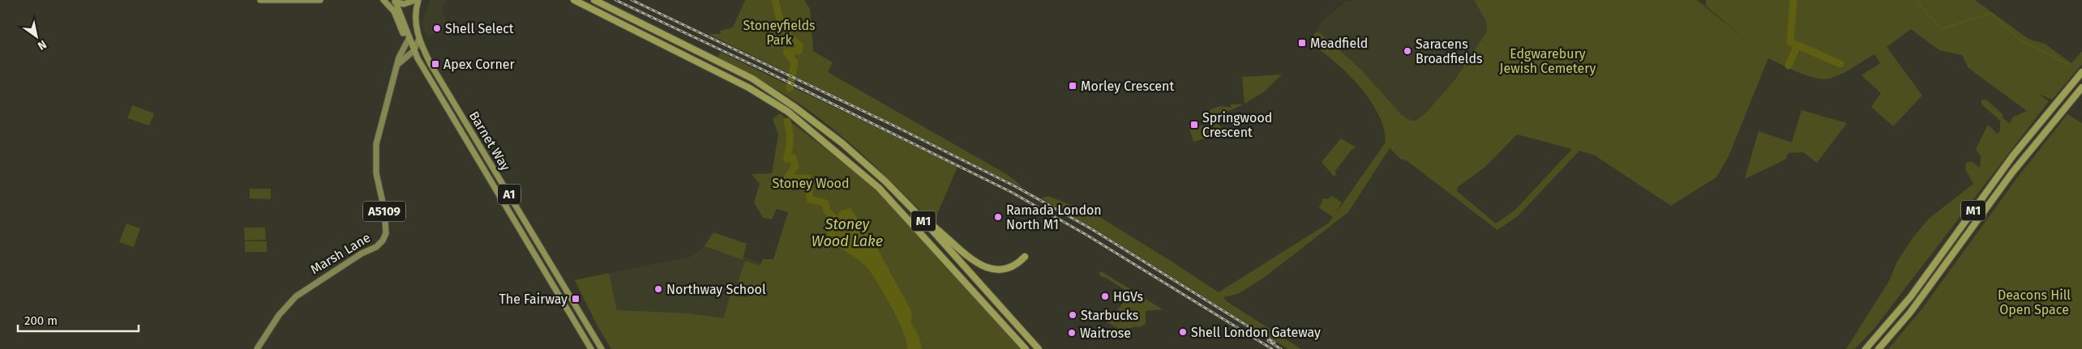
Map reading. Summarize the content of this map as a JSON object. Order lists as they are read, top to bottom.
{
  "streets": {
    "highway": ["Barnet Way", "A1", "M1"],
    "main road": ["A5109", "Marsh Lane"]
  },
  "crossings": [
    ["Barnet Way", "A1"],
    ["Barnet Way", "Marsh Lane"],
    ["A1", "Marsh Lane"]
  ],
  "water": ["Stoney Wood Lake"],
  "parks": [
    "Stoneyfields Park",
    "Edgwarebury Jewish Cemetery",
    "Stoney Wood",
    "Deacons Hill Open Space"
  ],
  "places": {
    "other": [
      "Shell Select",
      "Saracens Broadfields",
      "Ramada London North M1",
      "Northway School",
      "HGVs",
      "Starbucks",
      "Shell London Gateway",
      "Waitrose"
    ],
    "transit": [
      "Meadfield",
      "Apex Corner",
      "Morley Crescent",
      "Springwood Crescent",
      "The Fairway"
    ]
  },
  "scale_bar": "200 m",
  "north": "bottom right"
}
